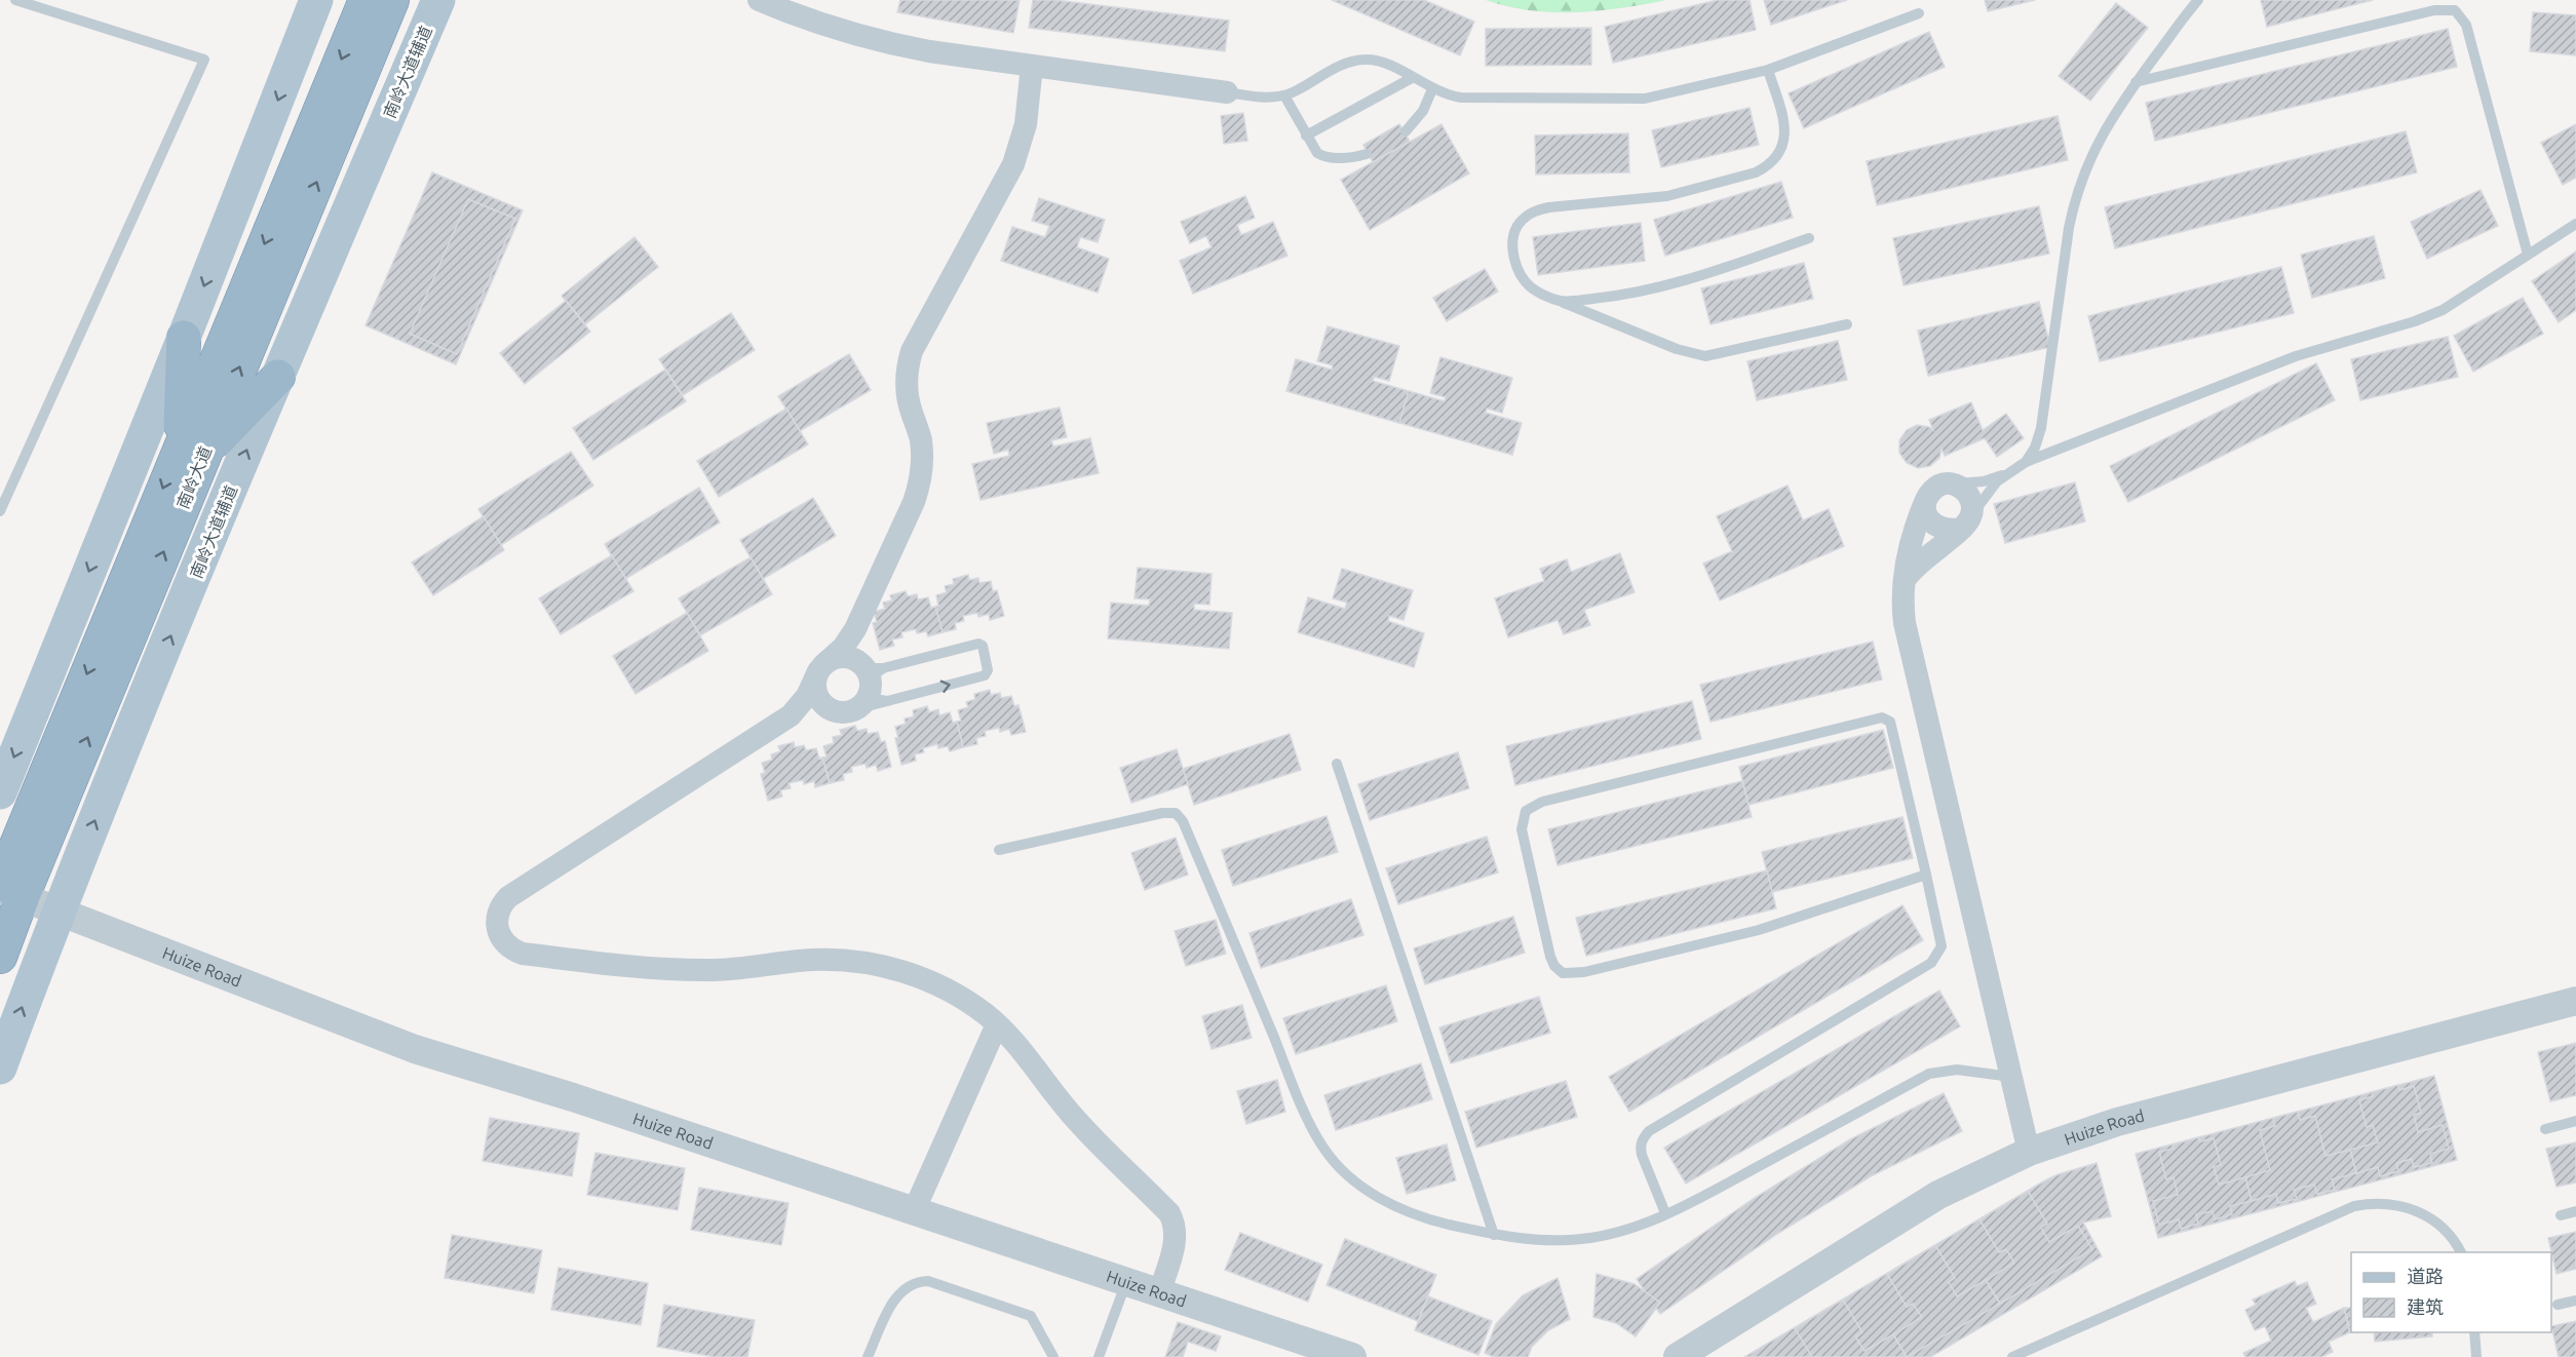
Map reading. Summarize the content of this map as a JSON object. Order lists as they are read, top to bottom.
{
  "streets": {
    "highway": ["南岭大道"],
    "main road": ["南岭大道辅道"],
    "street": ["Huize Road"]
  },
  "crossings": [
    ["南岭大道辅道", "Huize Road"],
    ["南岭大道", "Huize Road"]
  ],
  "legend": ["道路", "建筑"]
}
